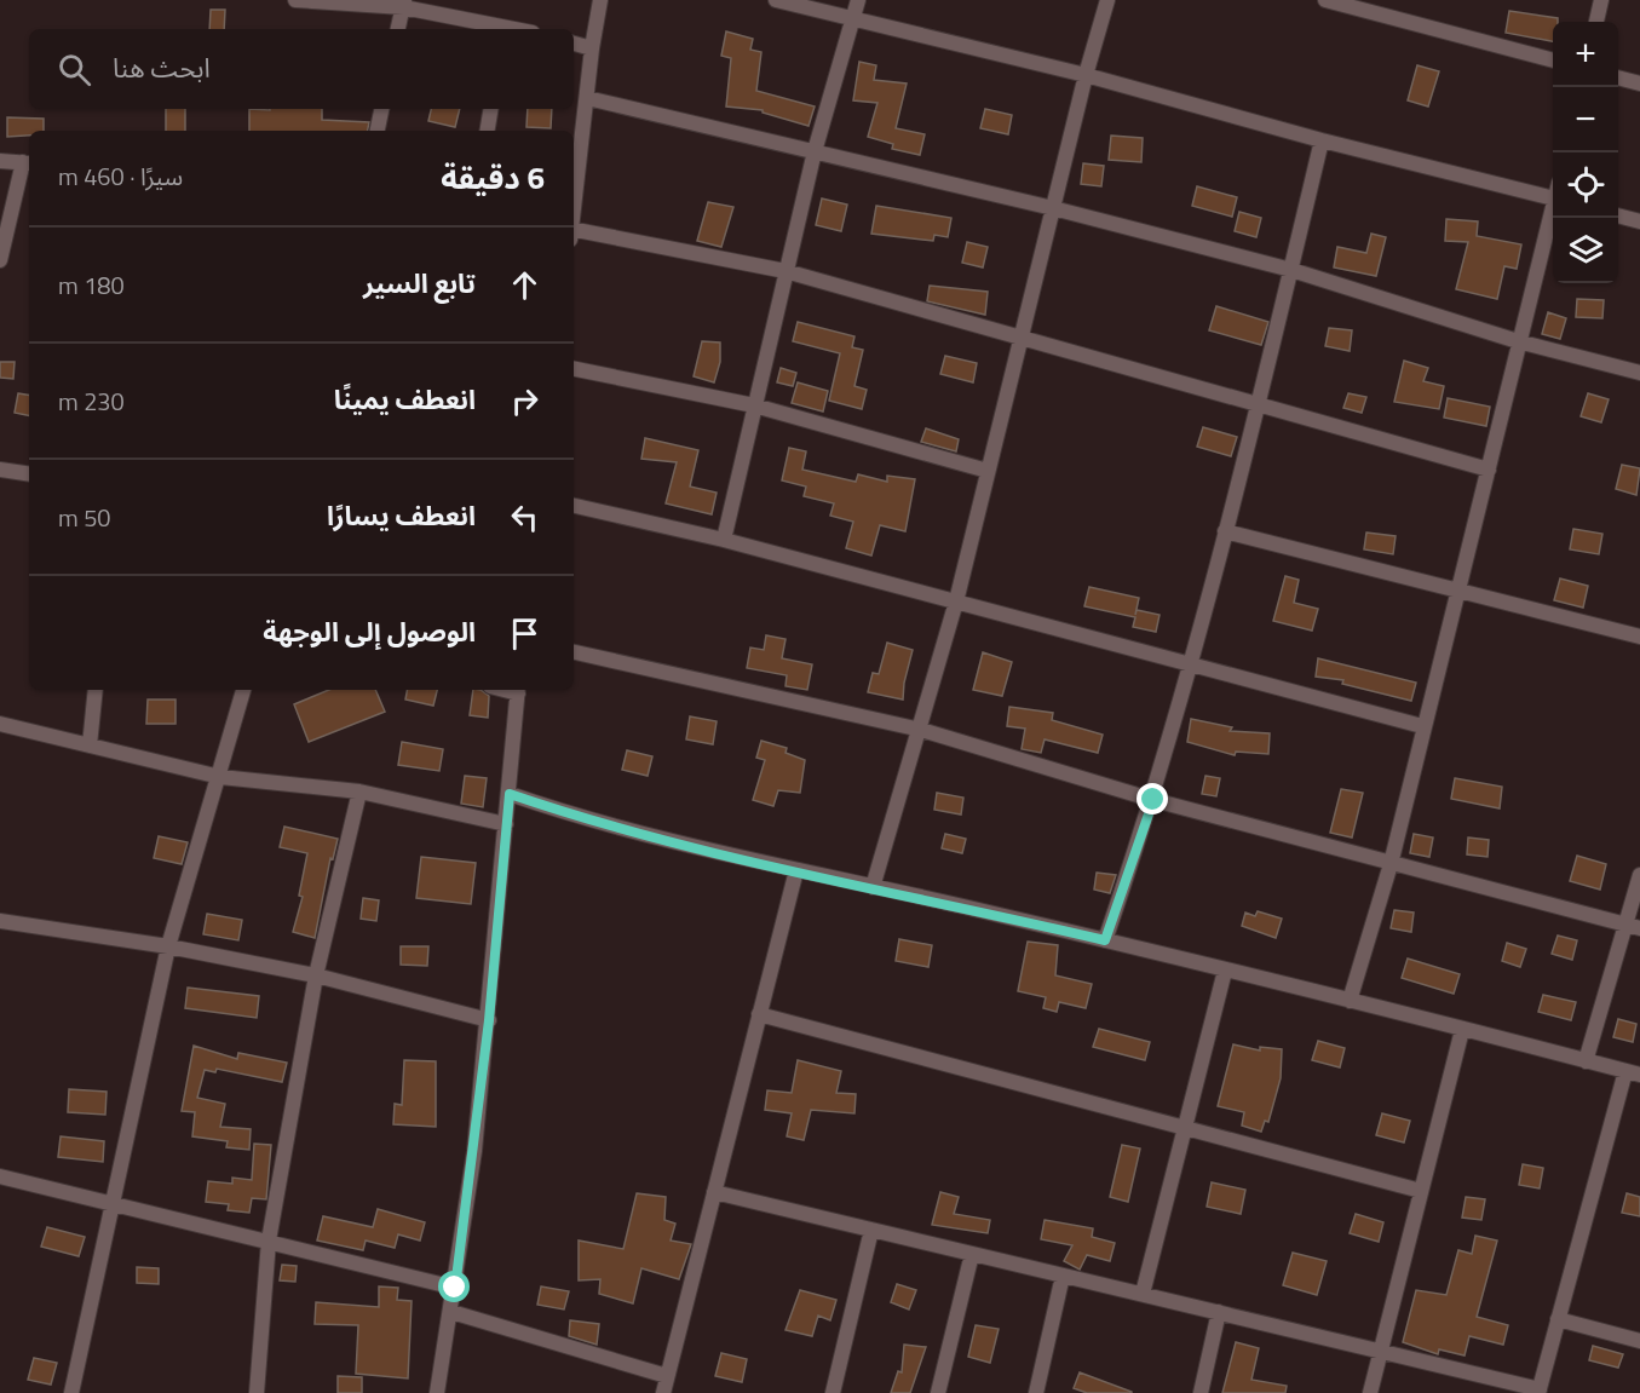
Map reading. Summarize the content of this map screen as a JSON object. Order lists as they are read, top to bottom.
{
  "page": {
    "map_buttons": ["+", "−"],
    "search": "ابحث هنا",
    "heading": ["6 دقيقة", "سيرًا · 460 m"],
    "list": [
      ["تابع السير", "180 m"],
      ["انعطف يمينًا", "230 m"],
      ["انعطف يسارًا", "50 m"],
      "الوصول إلى الوجهة"
    ]
  }
}
